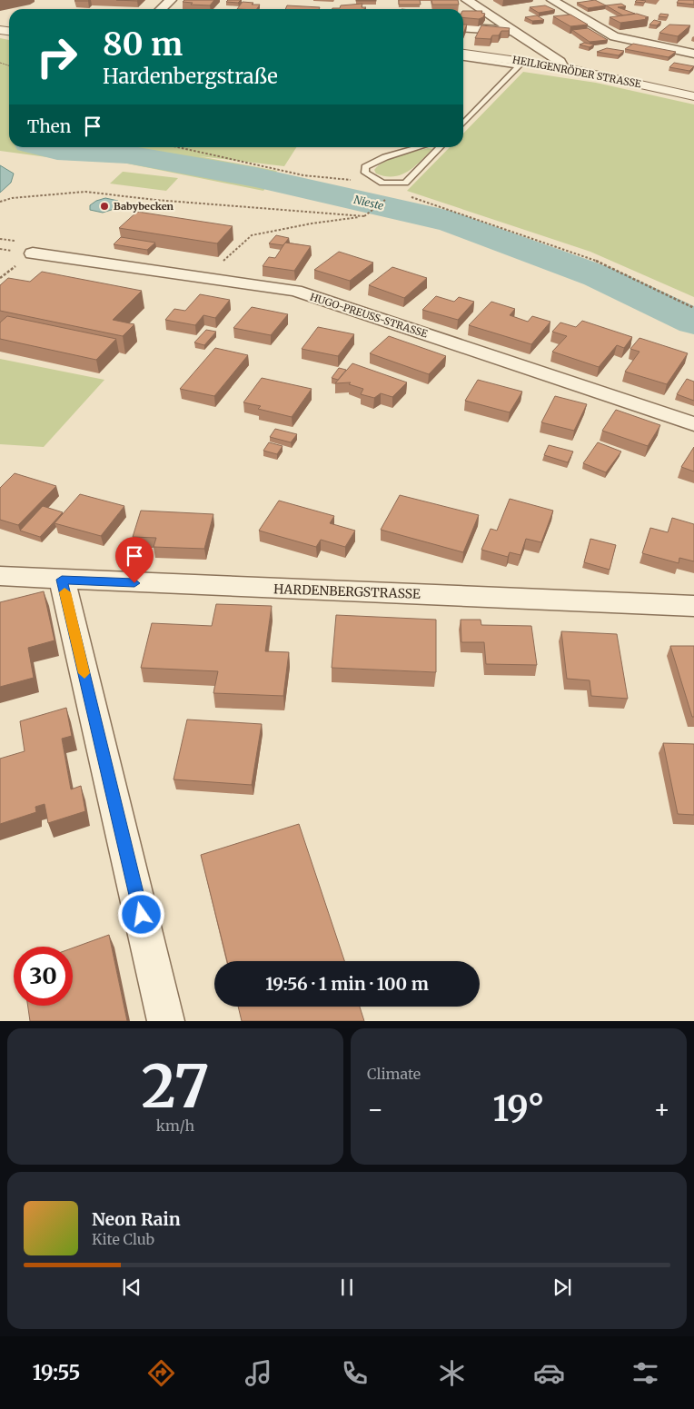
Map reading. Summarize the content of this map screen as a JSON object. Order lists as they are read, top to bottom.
{
  "streets": {
    "street": ["HEILIGENRÖDER STRASSE", "HUGO-PREUSS-STRASSE", "HARDENBERGSTRASSE"]
  },
  "water": ["Nieste"],
  "places": ["Babybecken"],
  "page": {
    "turn": ["80 m", "Hardenbergstraße"],
    "then": "Then",
    "limit": "30",
    "trip": "19:56 · 1 min · 100 m",
    "tile": [
      ["27", "km/h"],
      "Climate"
    ],
    "heat": ["−", "19°", "+"],
    "song": ["Neon Rain", "Kite Club"],
    "tabs": "19:55"
  }
}
